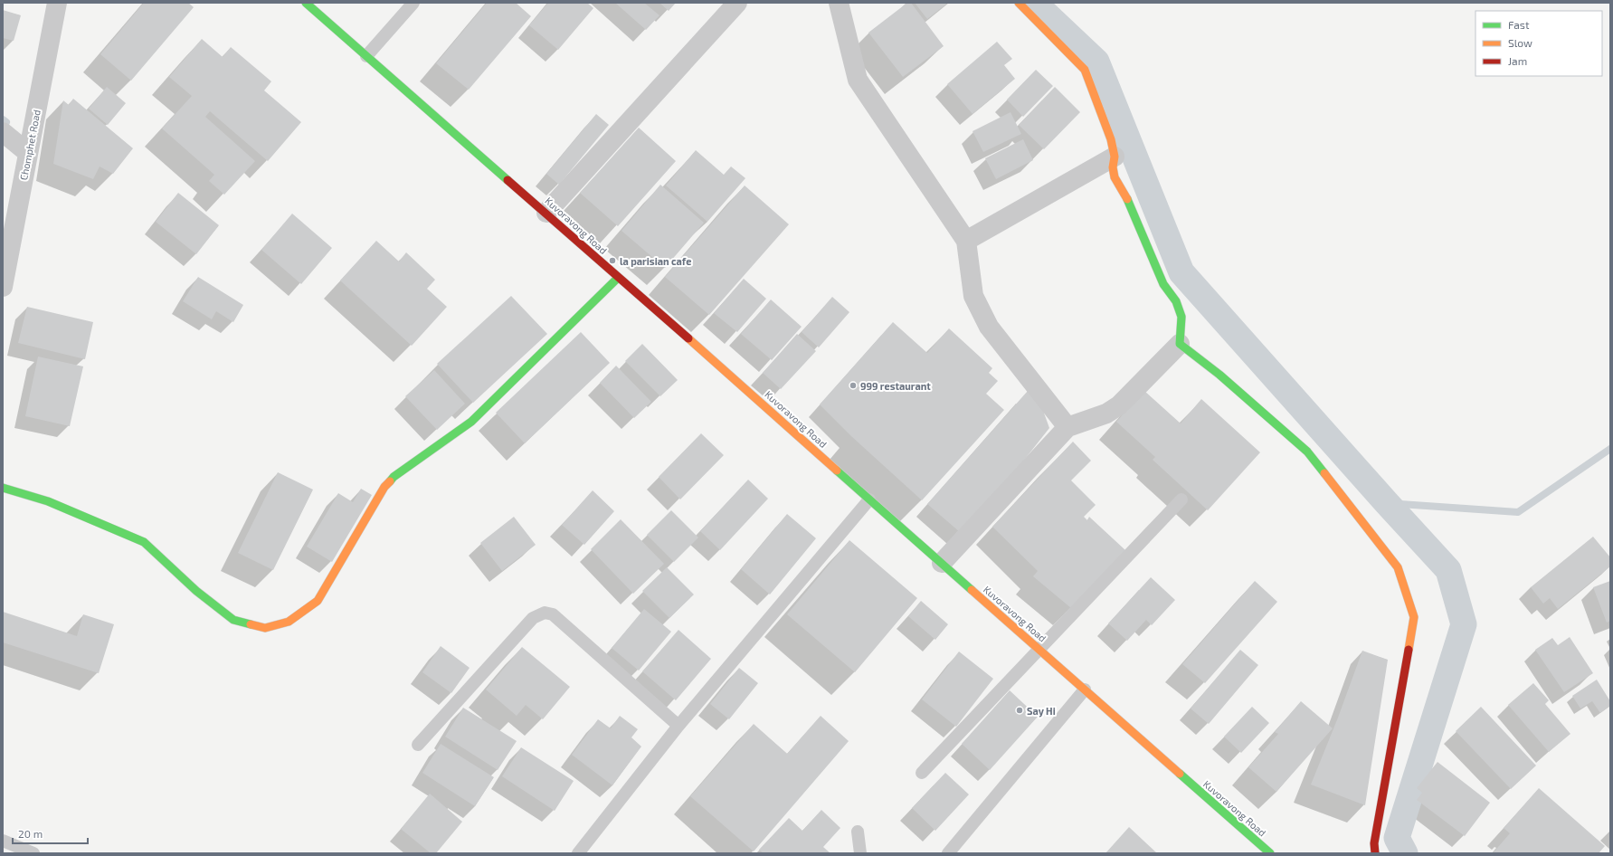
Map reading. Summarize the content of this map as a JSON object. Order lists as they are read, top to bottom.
{
  "streets": {
    "street": ["Chomphet Road", "Kuvoravong Road"]
  },
  "places": ["la parisian cafe", "999 restaurant", "Say Hi"],
  "legend": ["Fast", "Slow", "Jam"],
  "scale_bar": "20 m"
}
